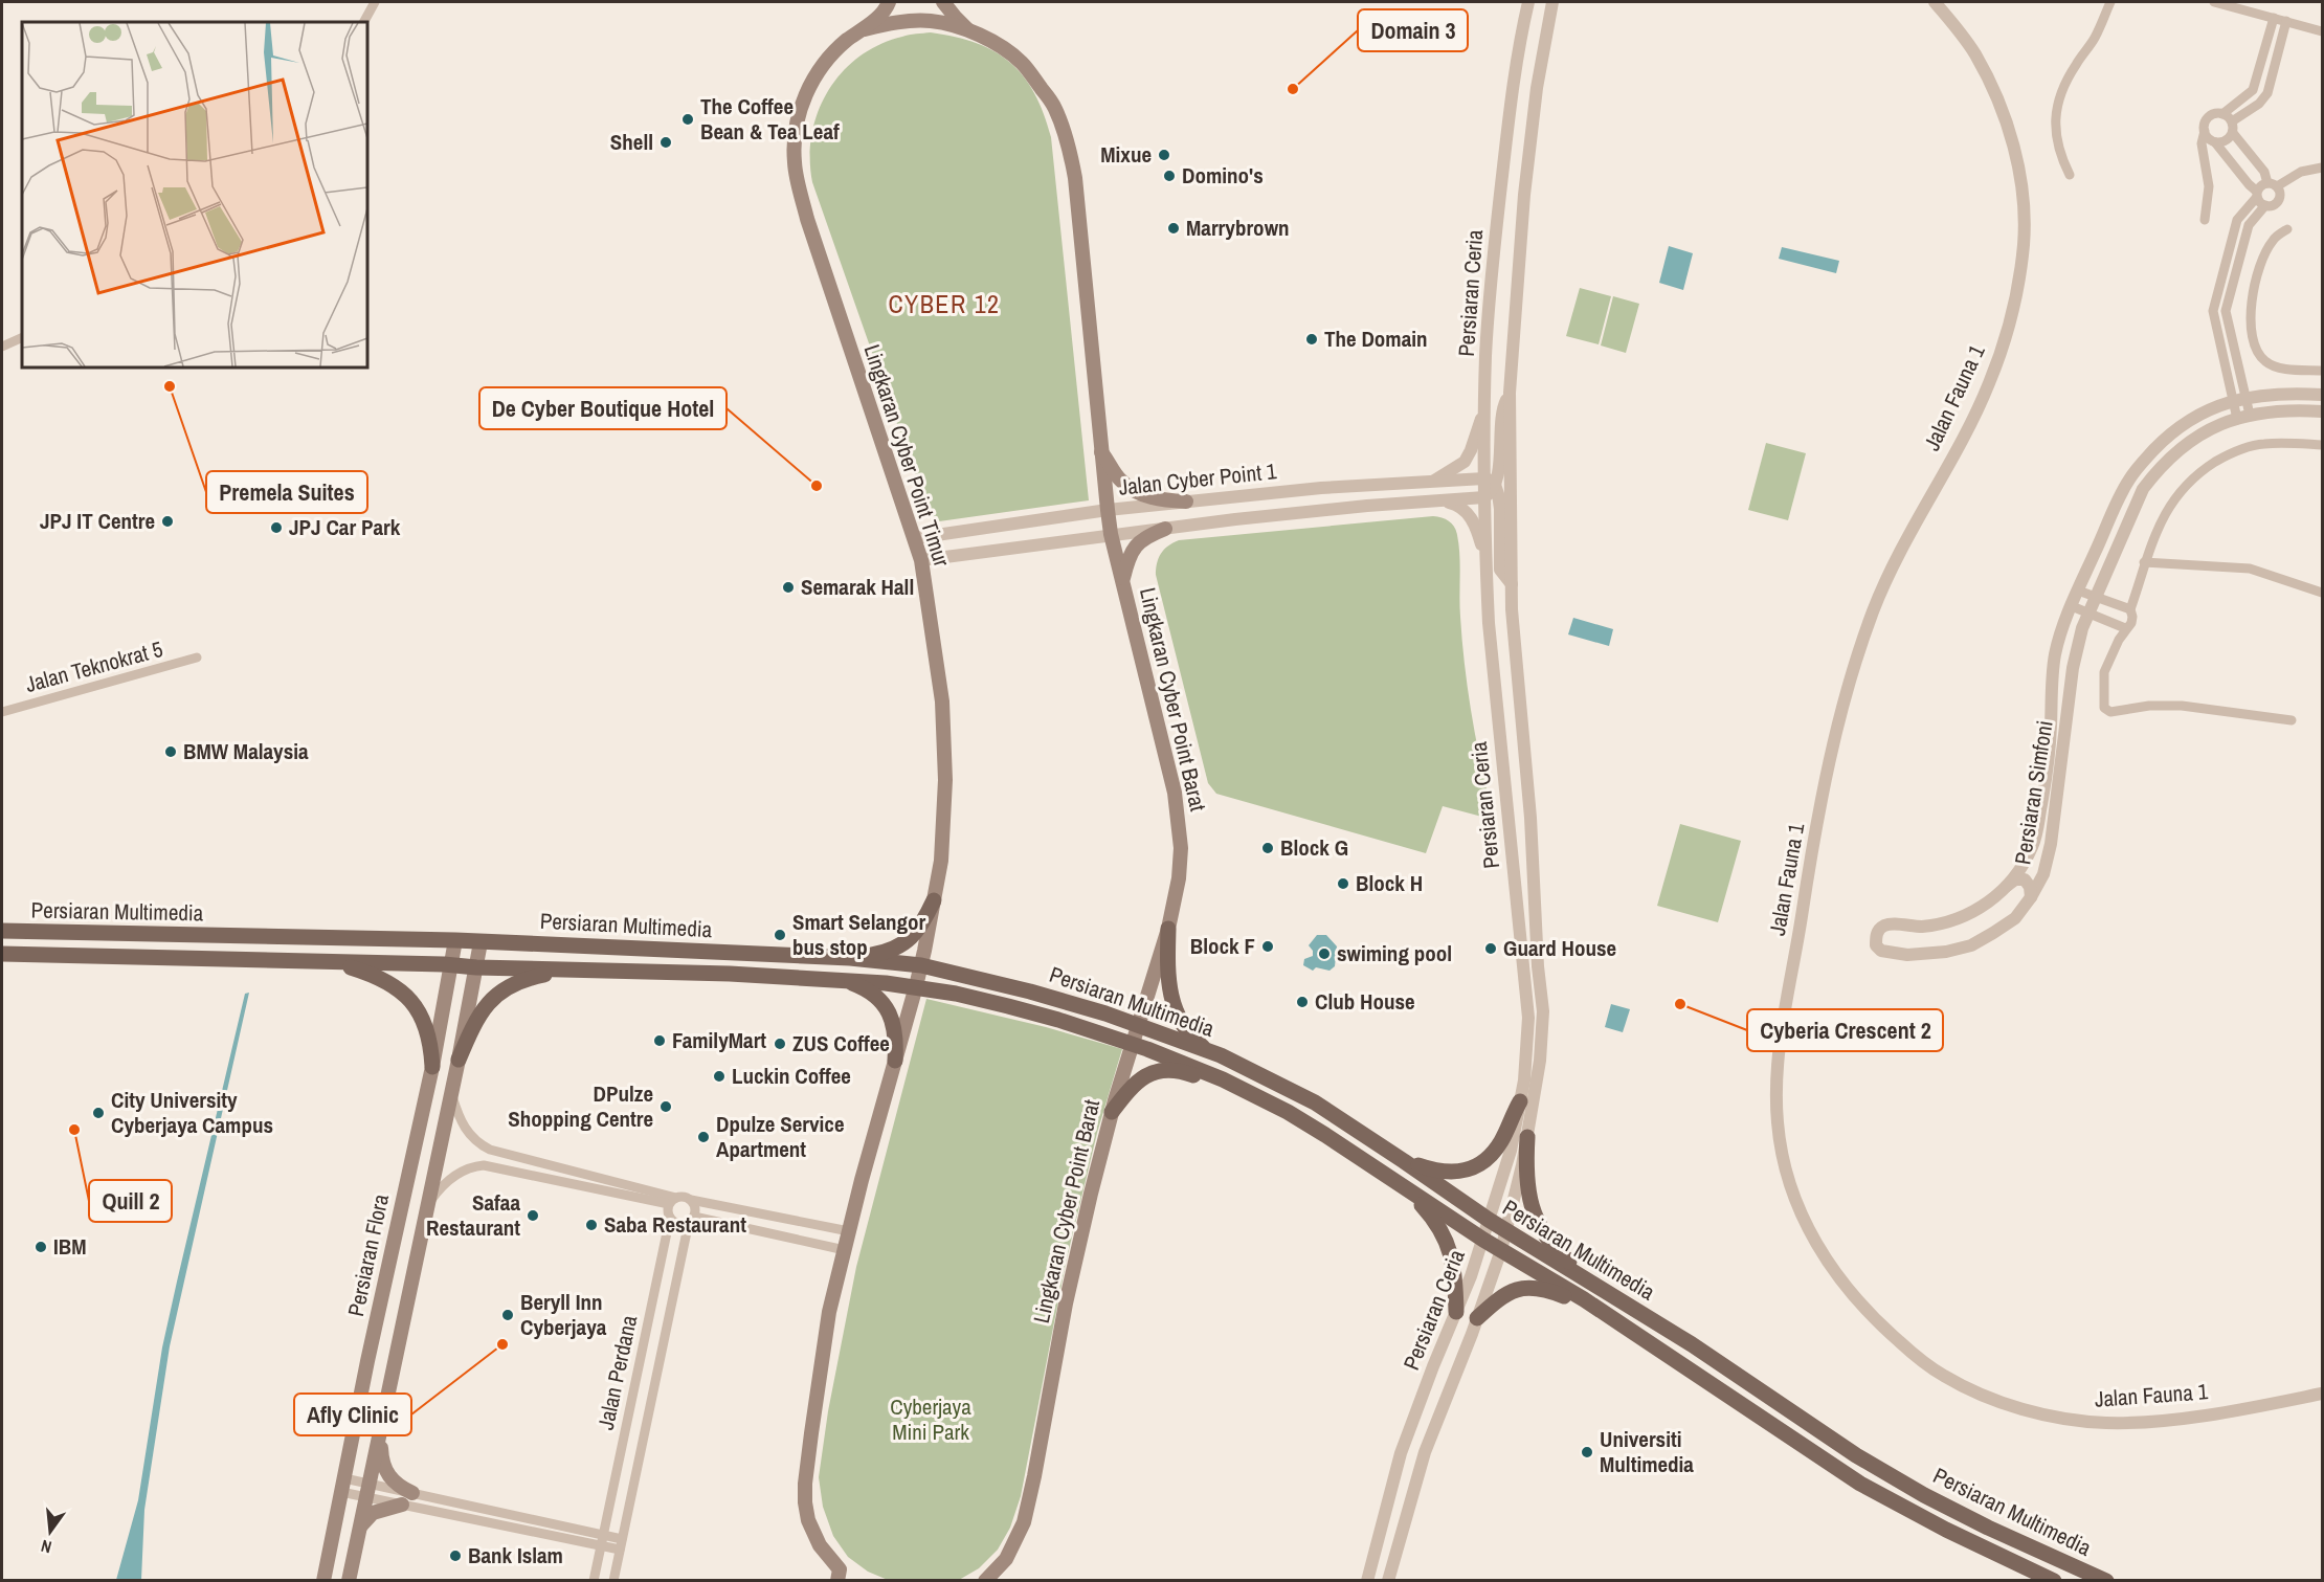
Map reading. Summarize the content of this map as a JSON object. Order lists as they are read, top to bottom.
{
  "streets": {
    "main road": [
      "Lingkaran Cyber Point Timur",
      "Lingkaran Cyber Point Barat",
      "Persiaran Multimedia",
      "Persiaran Flora"
    ],
    "street": [
      "Persiaran Ceria",
      "Jalan Fauna 1",
      "Jalan Cyber Point 1",
      "Jalan Teknokrat 5",
      "Persiaran Simfoni",
      "Jalan Perdana"
    ]
  },
  "crossings": [
    ["Persiaran Ceria", "Jalan Cyber Point 1"],
    ["Persiaran Ceria", "Persiaran Multimedia"],
    ["Lingkaran Cyber Point Timur", "Jalan Cyber Point 1"],
    ["Lingkaran Cyber Point Timur", "Persiaran Multimedia"],
    ["Jalan Cyber Point 1", "Lingkaran Cyber Point Barat"],
    ["Lingkaran Cyber Point Barat", "Persiaran Multimedia"],
    ["Persiaran Multimedia", "Persiaran Flora"]
  ],
  "districts": ["CYBER 12"],
  "parks": ["Cyberjaya Mini Park"],
  "places": [
    "Domain 3",
    "The Coffee Bean & Tea Leaf",
    "Shell",
    "Mixue",
    "Domino's",
    "Marrybrown",
    "The Domain",
    "Premela Suites",
    "De Cyber Boutique Hotel",
    "JPJ IT Centre",
    "JPJ Car Park",
    "Semarak Hall",
    "BMW Malaysia",
    "Block G",
    "Block H",
    "Smart Selangor bus stop",
    "Block F",
    "Guard House",
    "swiming pool",
    "Club House",
    "Cyberia Crescent 2",
    "FamilyMart",
    "ZUS Coffee",
    "Luckin Coffee",
    "DPulze Shopping Centre",
    "City University Cyberjaya Campus",
    "Quill 2",
    "Dpulze Service Apartment",
    "Safaa Restaurant",
    "Saba Restaurant",
    "IBM",
    "Beryll Inn Cyberjaya",
    "Afly Clinic",
    "Universiti Multimedia",
    "Bank Islam"
  ],
  "north": "bottom"
}
